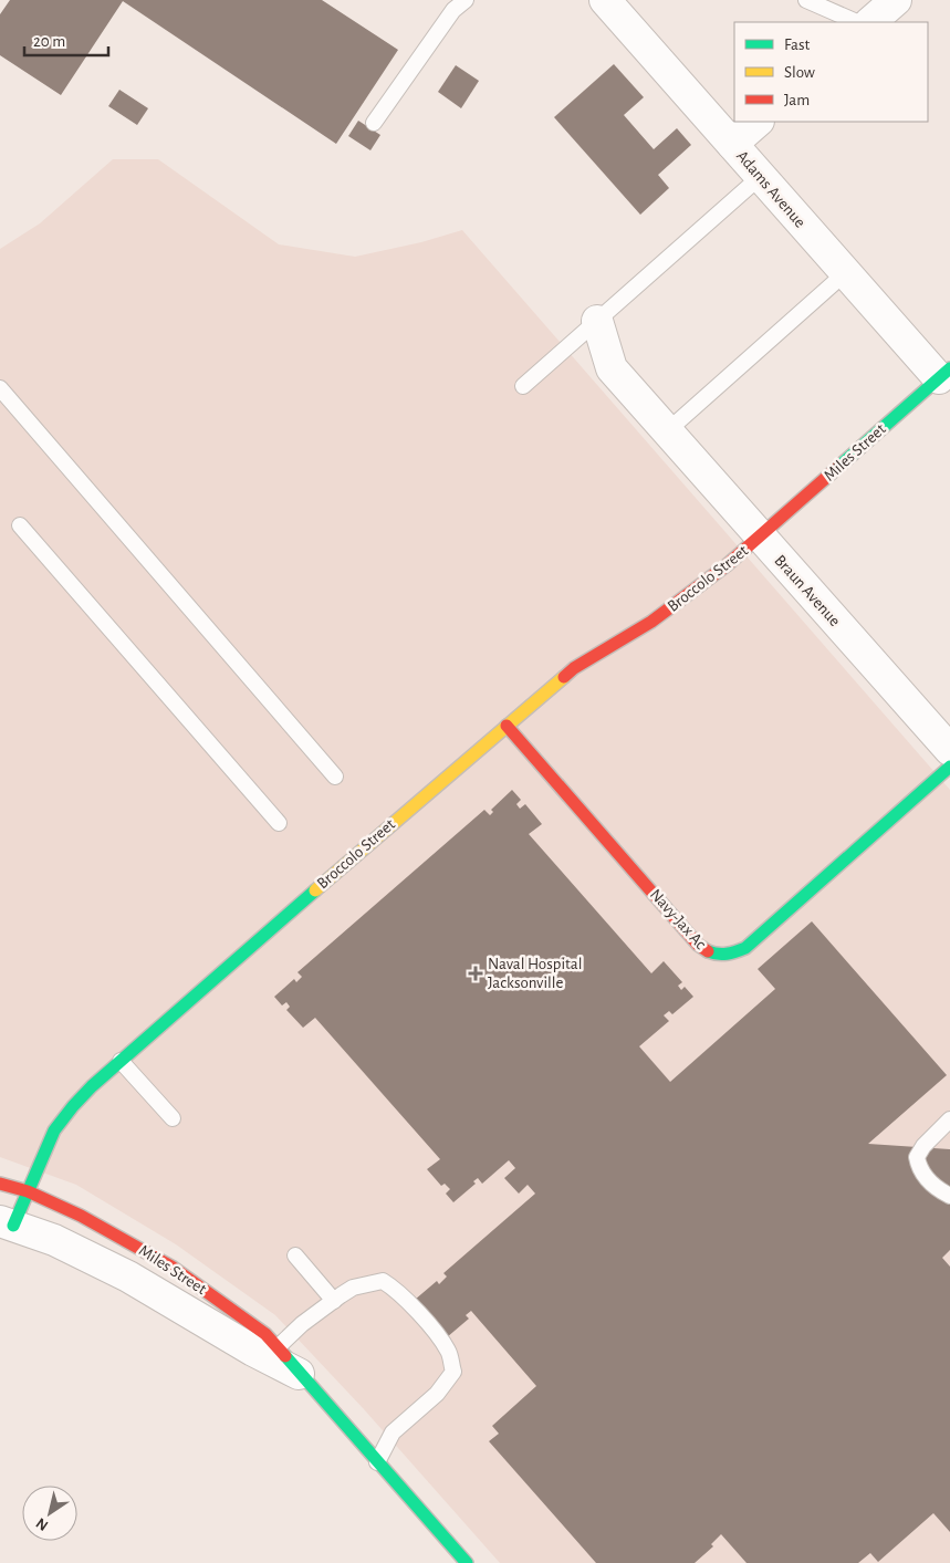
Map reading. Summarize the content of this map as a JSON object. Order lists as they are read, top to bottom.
{
  "streets": {
    "street": [
      "Adams Avenue",
      "Miles Street",
      "Broccolo Street",
      "Braun Avenue",
      "Navy-Jax Ac"
    ]
  },
  "crossings": [
    ["Adams Avenue", "Miles Street"],
    ["Miles Street", "Broccolo Street"],
    ["Miles Street", "Braun Avenue"],
    ["Broccolo Street", "Braun Avenue"],
    ["Broccolo Street", "Navy-Jax Ac"]
  ],
  "places": {
    "health": ["Naval Hospital Jacksonville"]
  },
  "legend": ["Fast", "Slow", "Jam"],
  "scale_bar": "20 m",
  "north": "bottom left"
}
